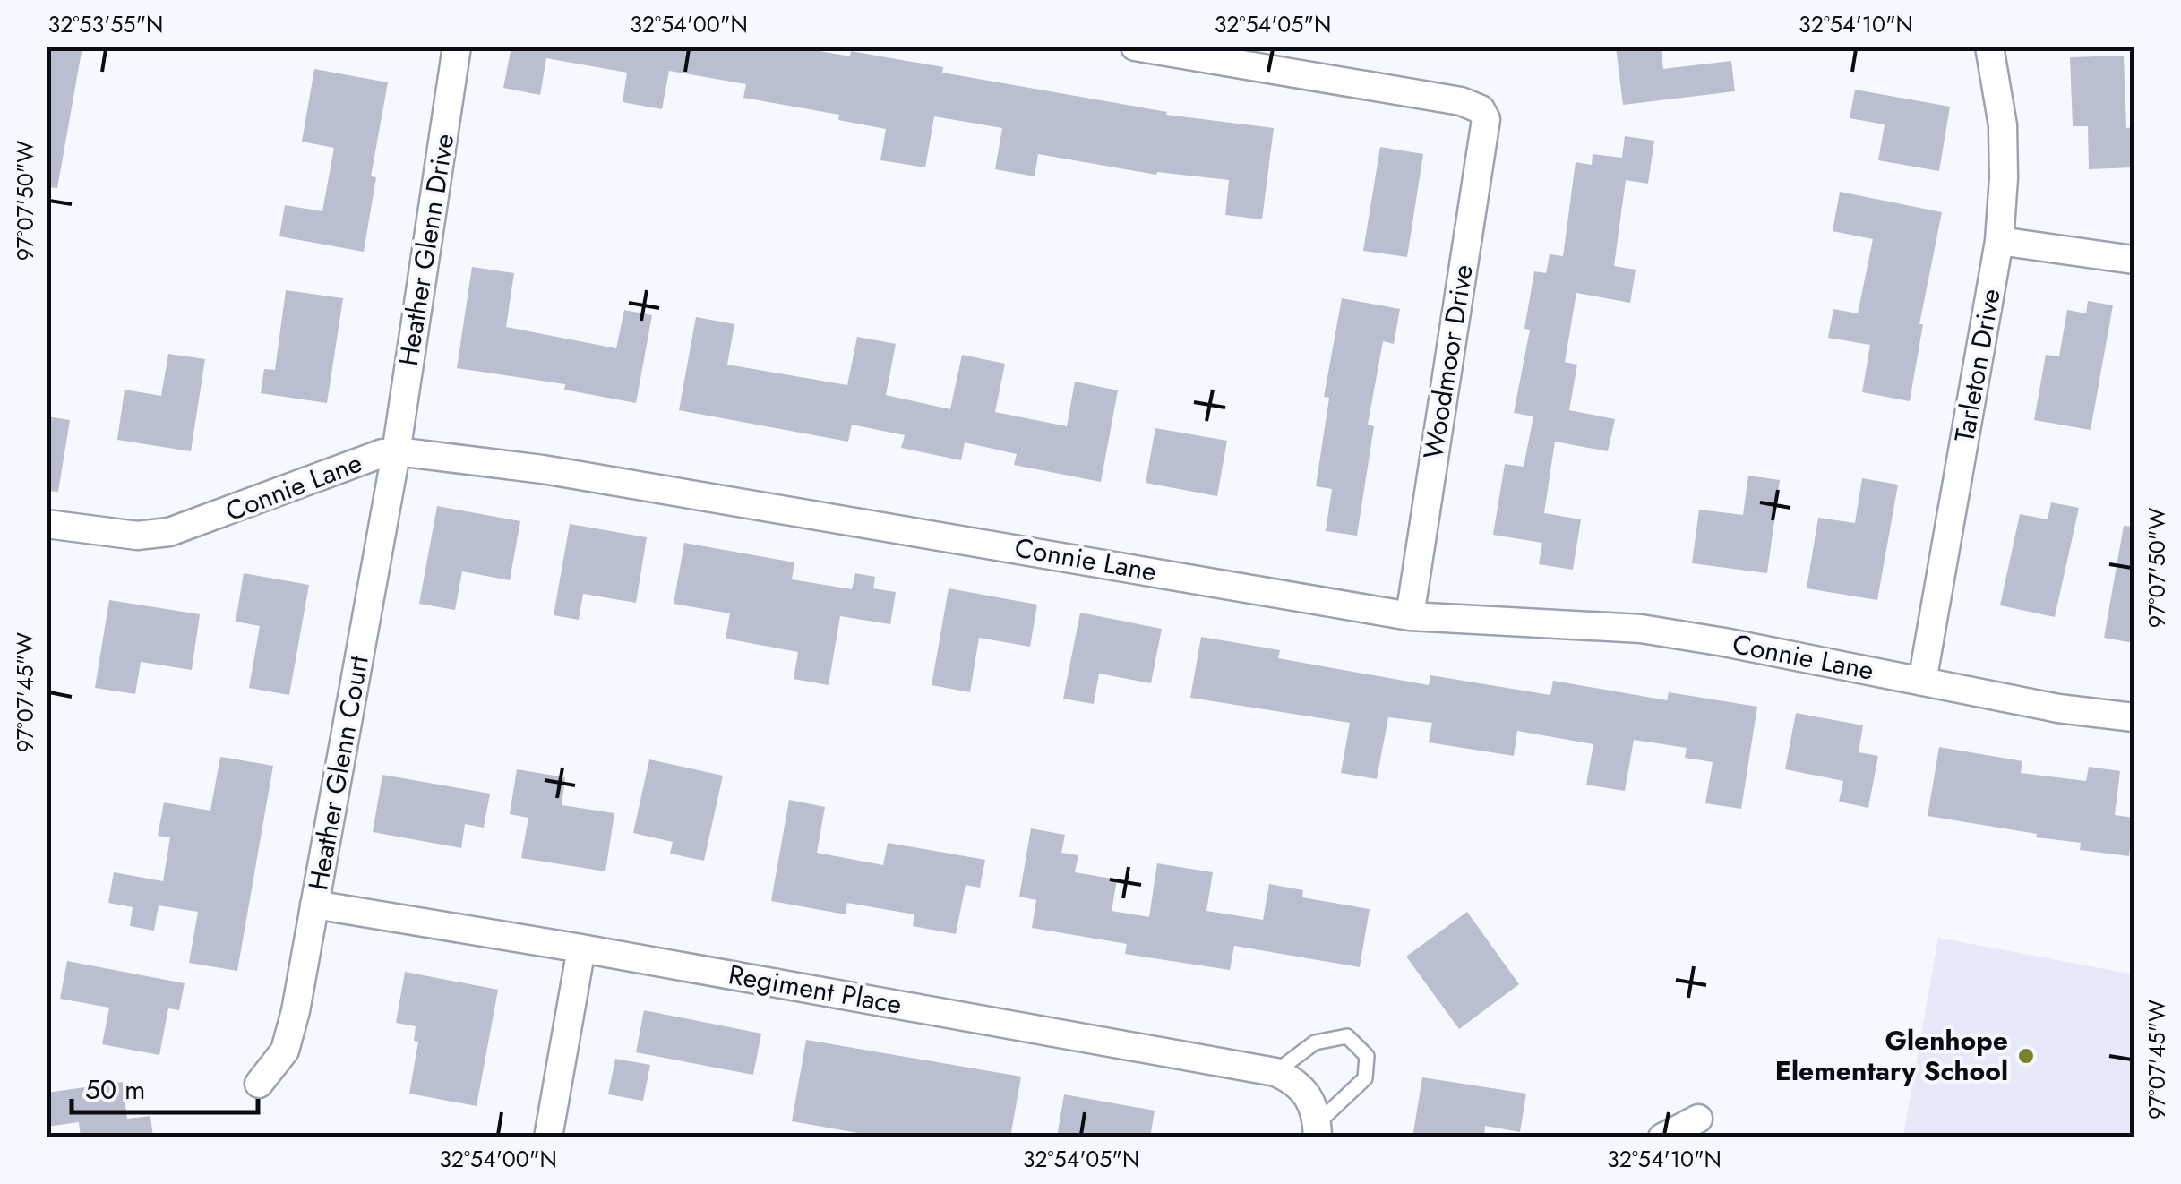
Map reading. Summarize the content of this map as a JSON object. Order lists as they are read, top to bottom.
{
  "streets": {
    "street": [
      "Heather Glenn Drive",
      "Woodmoor Drive",
      "Tarleton Drive",
      "Connie Lane",
      "Heather Glenn Court",
      "Regiment Place"
    ]
  },
  "crossings": [
    ["Heather Glenn Drive", "Connie Lane"],
    ["Heather Glenn Drive", "Heather Glenn Court"],
    ["Woodmoor Drive", "Connie Lane"],
    ["Tarleton Drive", "Connie Lane"],
    ["Connie Lane", "Heather Glenn Court"],
    ["Heather Glenn Court", "Regiment Place"]
  ],
  "places": ["Glenhope Elementary School"],
  "scale_bar": "50 m",
  "coordinates": [
    "32°53'55\"N",
    "32°54'00\"N",
    "32°54'05\"N",
    "32°54'10\"N",
    "97°07'50\"W",
    "97°07'45\"W"
  ]
}
